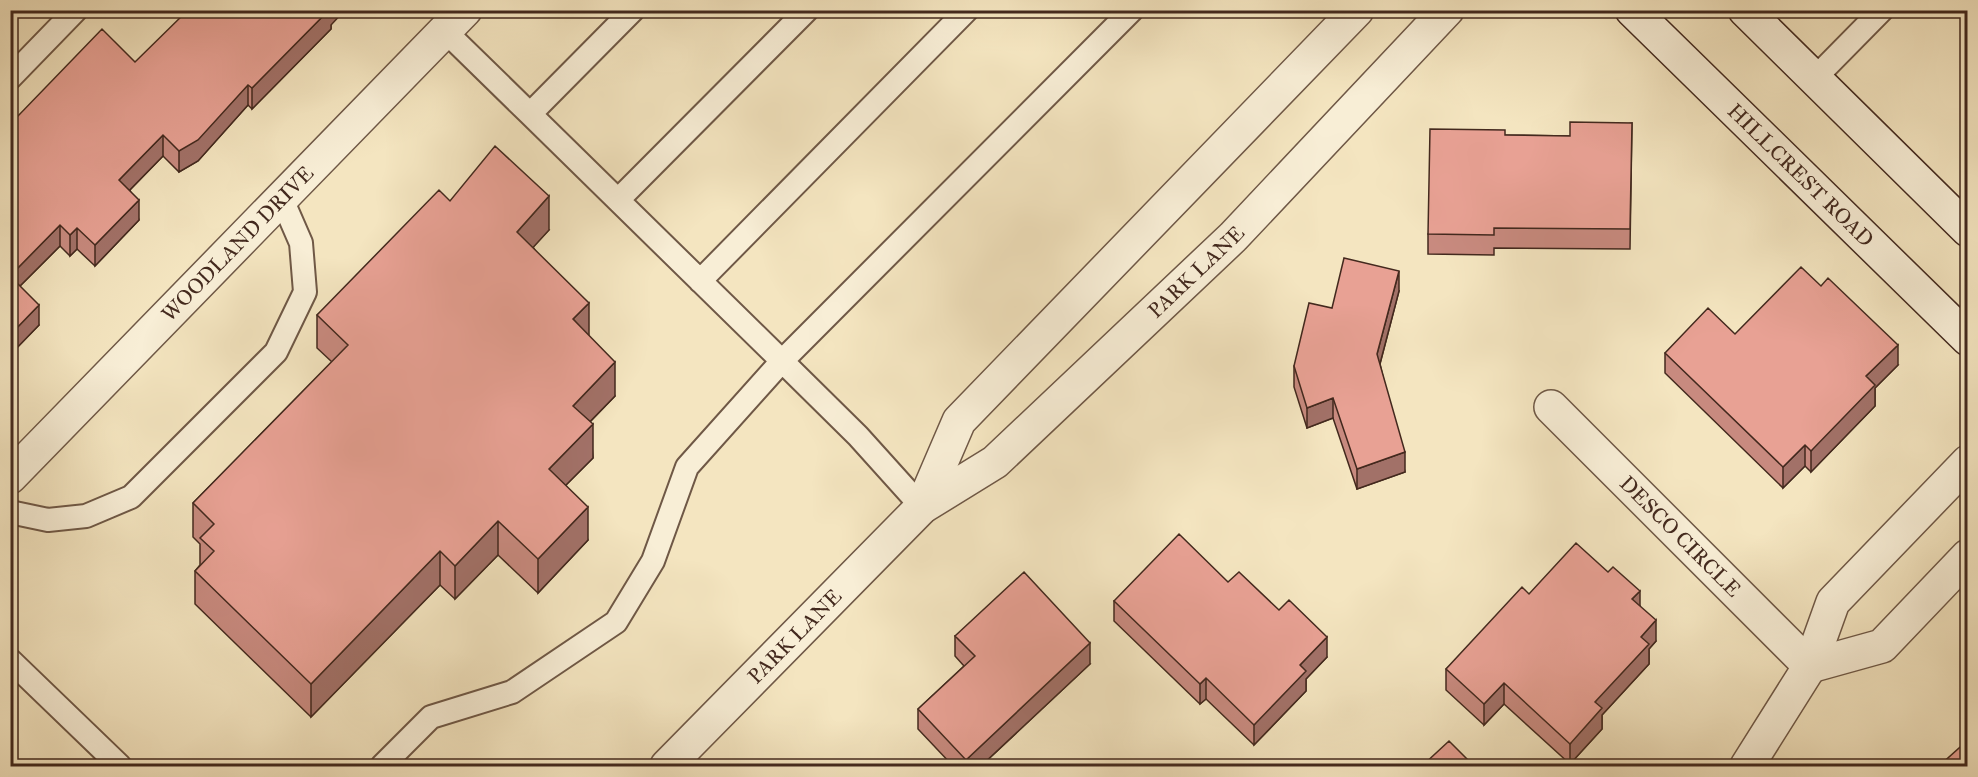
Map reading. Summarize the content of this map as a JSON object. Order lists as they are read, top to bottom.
{
  "streets": {
    "street": [
      "HILLCREST ROAD",
      "WOODLAND DRIVE",
      "PARK LANE",
      "DESCO CIRCLE"
    ]
  }
}
